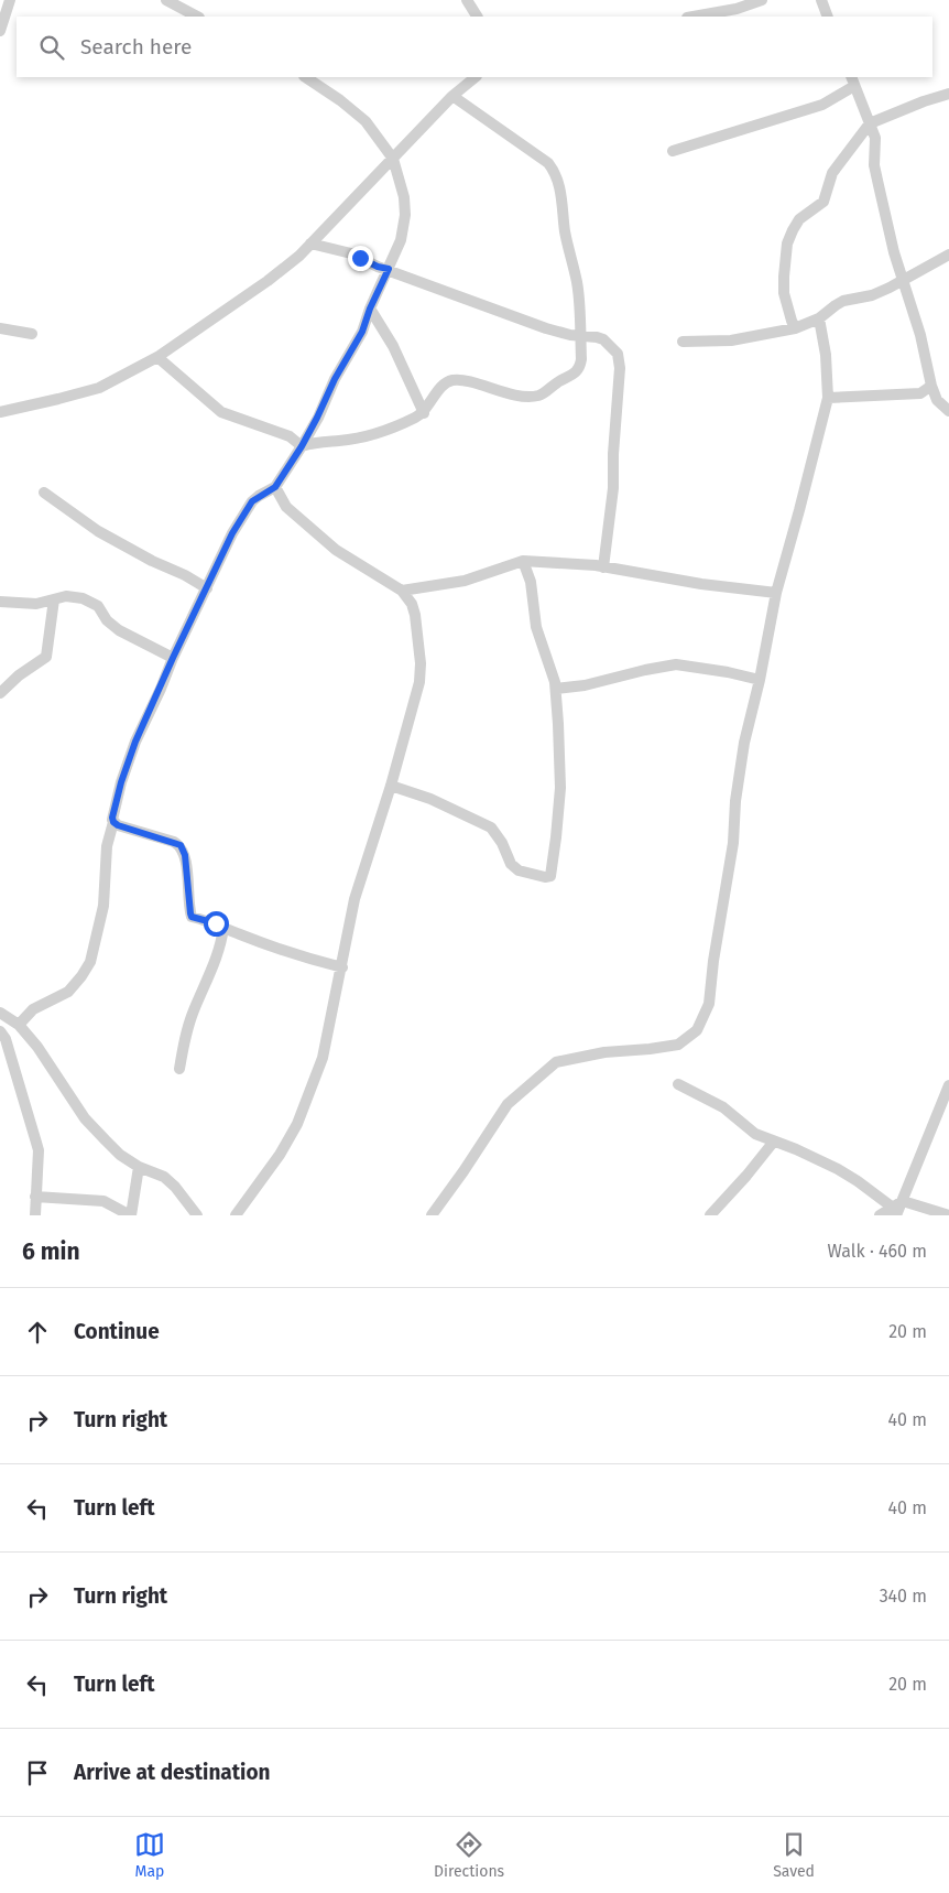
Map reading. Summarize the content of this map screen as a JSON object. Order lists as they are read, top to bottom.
{
  "page": {
    "search": "Search here",
    "heading": ["6 min", "Walk · 460 m"],
    "list": [
      ["Continue", "20 m"],
      ["Turn right", "40 m"],
      ["Turn left", "40 m"],
      ["Turn right", "340 m"],
      ["Turn left", "20 m"],
      "Arrive at destination"
    ],
    "nav": ["Map", "Directions", "Saved"]
  }
}
